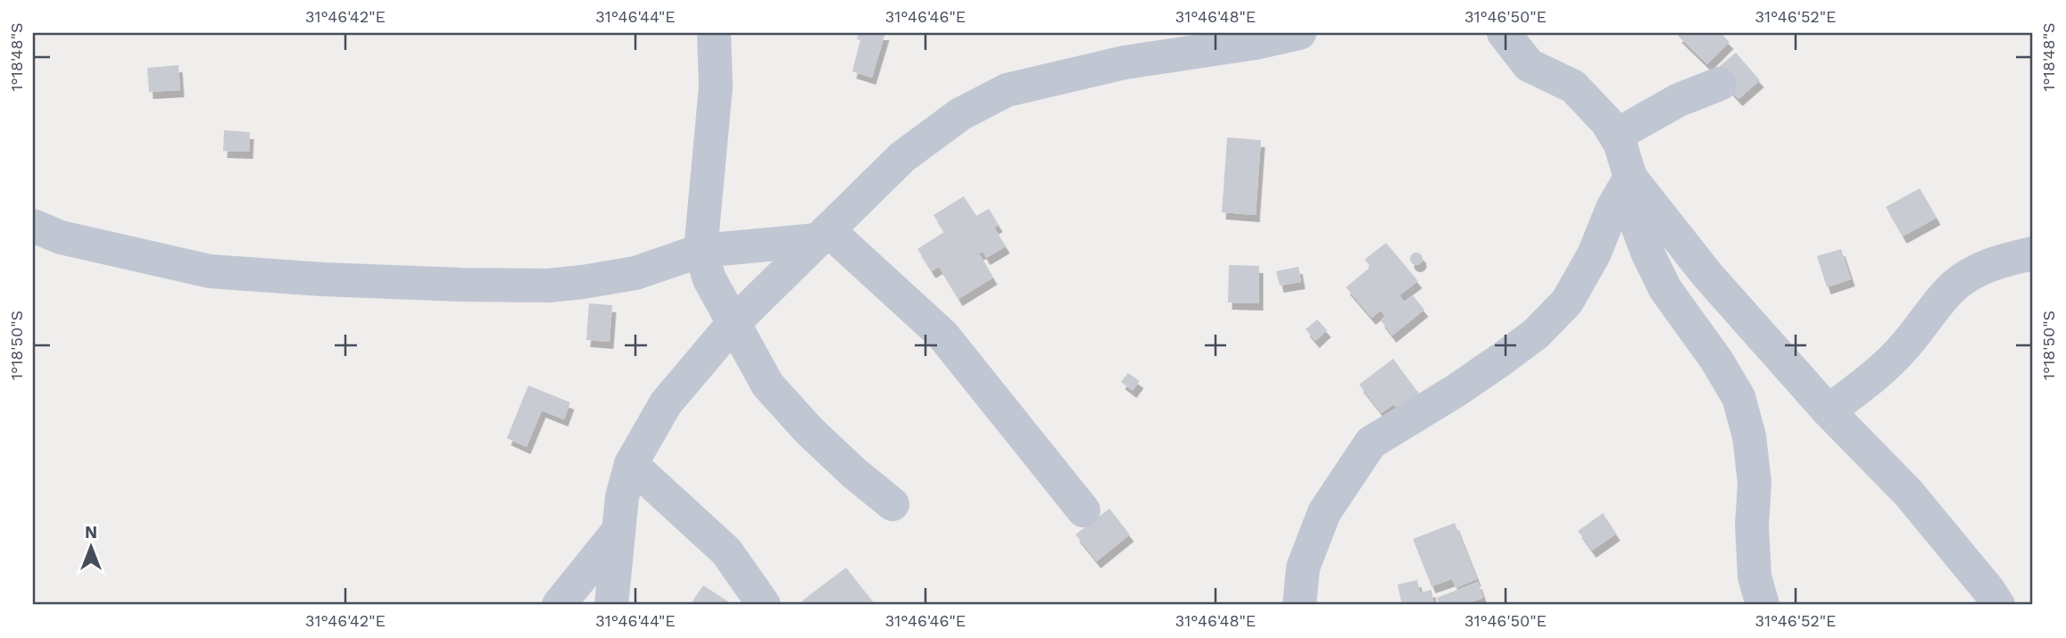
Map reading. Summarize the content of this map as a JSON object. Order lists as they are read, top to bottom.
{
  "north": "top",
  "coordinates": [
    "31°46'42\"E",
    "31°46'44\"E",
    "31°46'46\"E",
    "31°46'48\"E",
    "31°46'50\"E",
    "31°46'52\"E",
    "1°18'48\"S",
    "1°18'50\"S"
  ]
}
